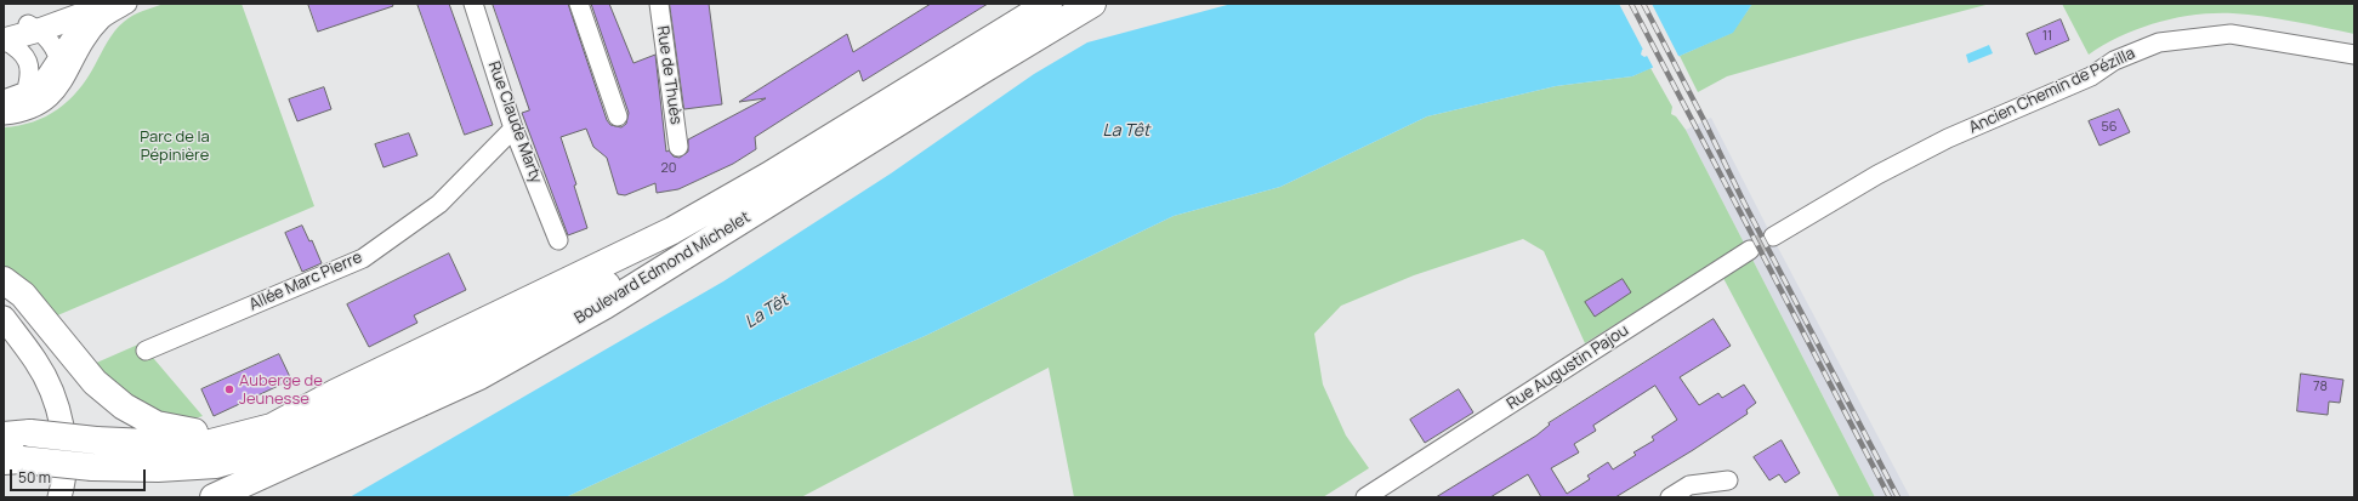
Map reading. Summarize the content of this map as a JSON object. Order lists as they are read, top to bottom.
{
  "streets": {
    "highway": ["Boulevard Edmond Michelet"],
    "street": [
      "Rue de Thuès",
      "Ancien Chemin de Pézilla",
      "Rue Claude Marty",
      "Allée Marc Pierre",
      "Rue Augustin Pajou"
    ]
  },
  "crossings": [
    ["Rue Claude Marty", "Allée Marc Pierre"]
  ],
  "water": ["La Têt"],
  "parks": ["Parc de la Pépinière"],
  "places": ["Auberge de Jeunesse"],
  "house_numbers": [
    "11",
    "56",
    "20",
    "78"
  ],
  "scale_bar": "50 m"
}
